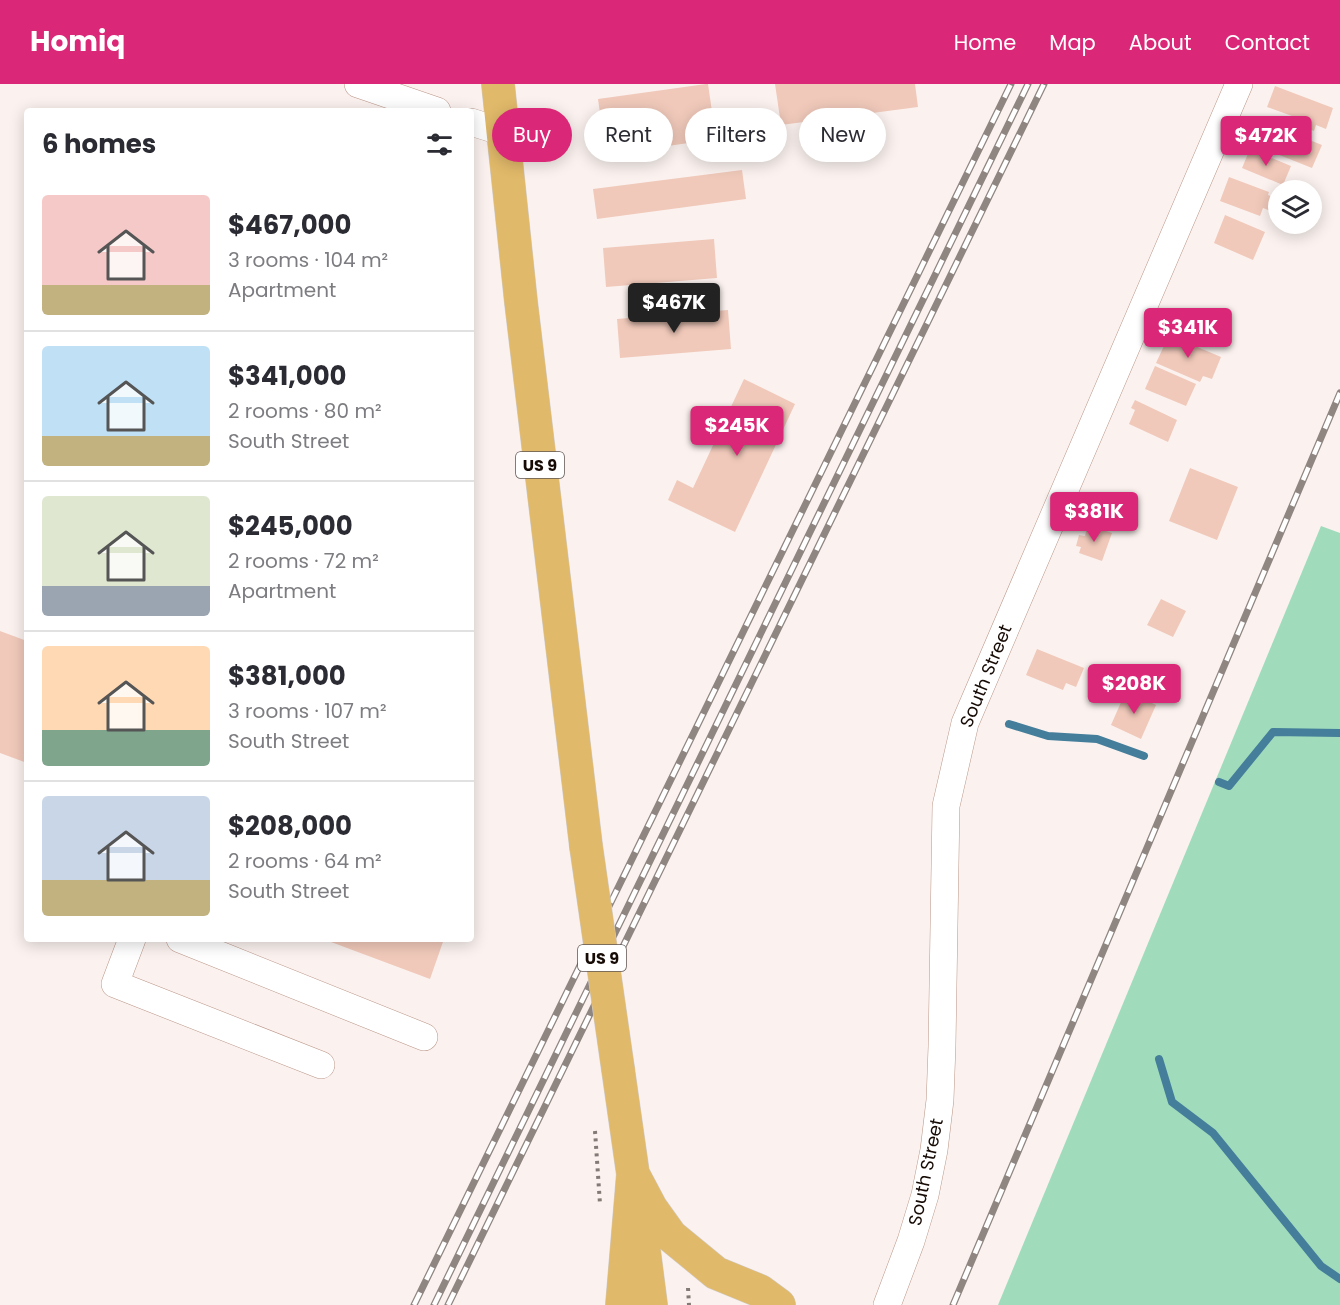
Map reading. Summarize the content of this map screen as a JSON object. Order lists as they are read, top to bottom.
{
  "streets": {
    "main road": ["US 9"],
    "street": ["South Street"]
  },
  "page": {
    "header": "Homiq",
    "nav": [
      "Home",
      "Map",
      "About",
      "Contact"
    ],
    "chip": [
      "Buy",
      "Rent",
      "Filters",
      "New"
    ],
    "heading": "6 homes",
    "price": [
      "$472K",
      "$467K",
      "$341K",
      "$245K",
      "$381K",
      "$208K"
    ],
    "list": [
      {
        "name": "$467,000",
        "note": "3 rooms · 104 m² · Apartment"
      },
      {
        "name": "$341,000",
        "note": "2 rooms · 80 m² · South Street"
      },
      {
        "name": "$245,000",
        "note": "2 rooms · 72 m² · Apartment"
      },
      {
        "name": "$381,000",
        "note": "3 rooms · 107 m² · South Street"
      },
      {
        "name": "$208,000",
        "note": "2 rooms · 64 m² · South Street"
      }
    ]
  }
}
